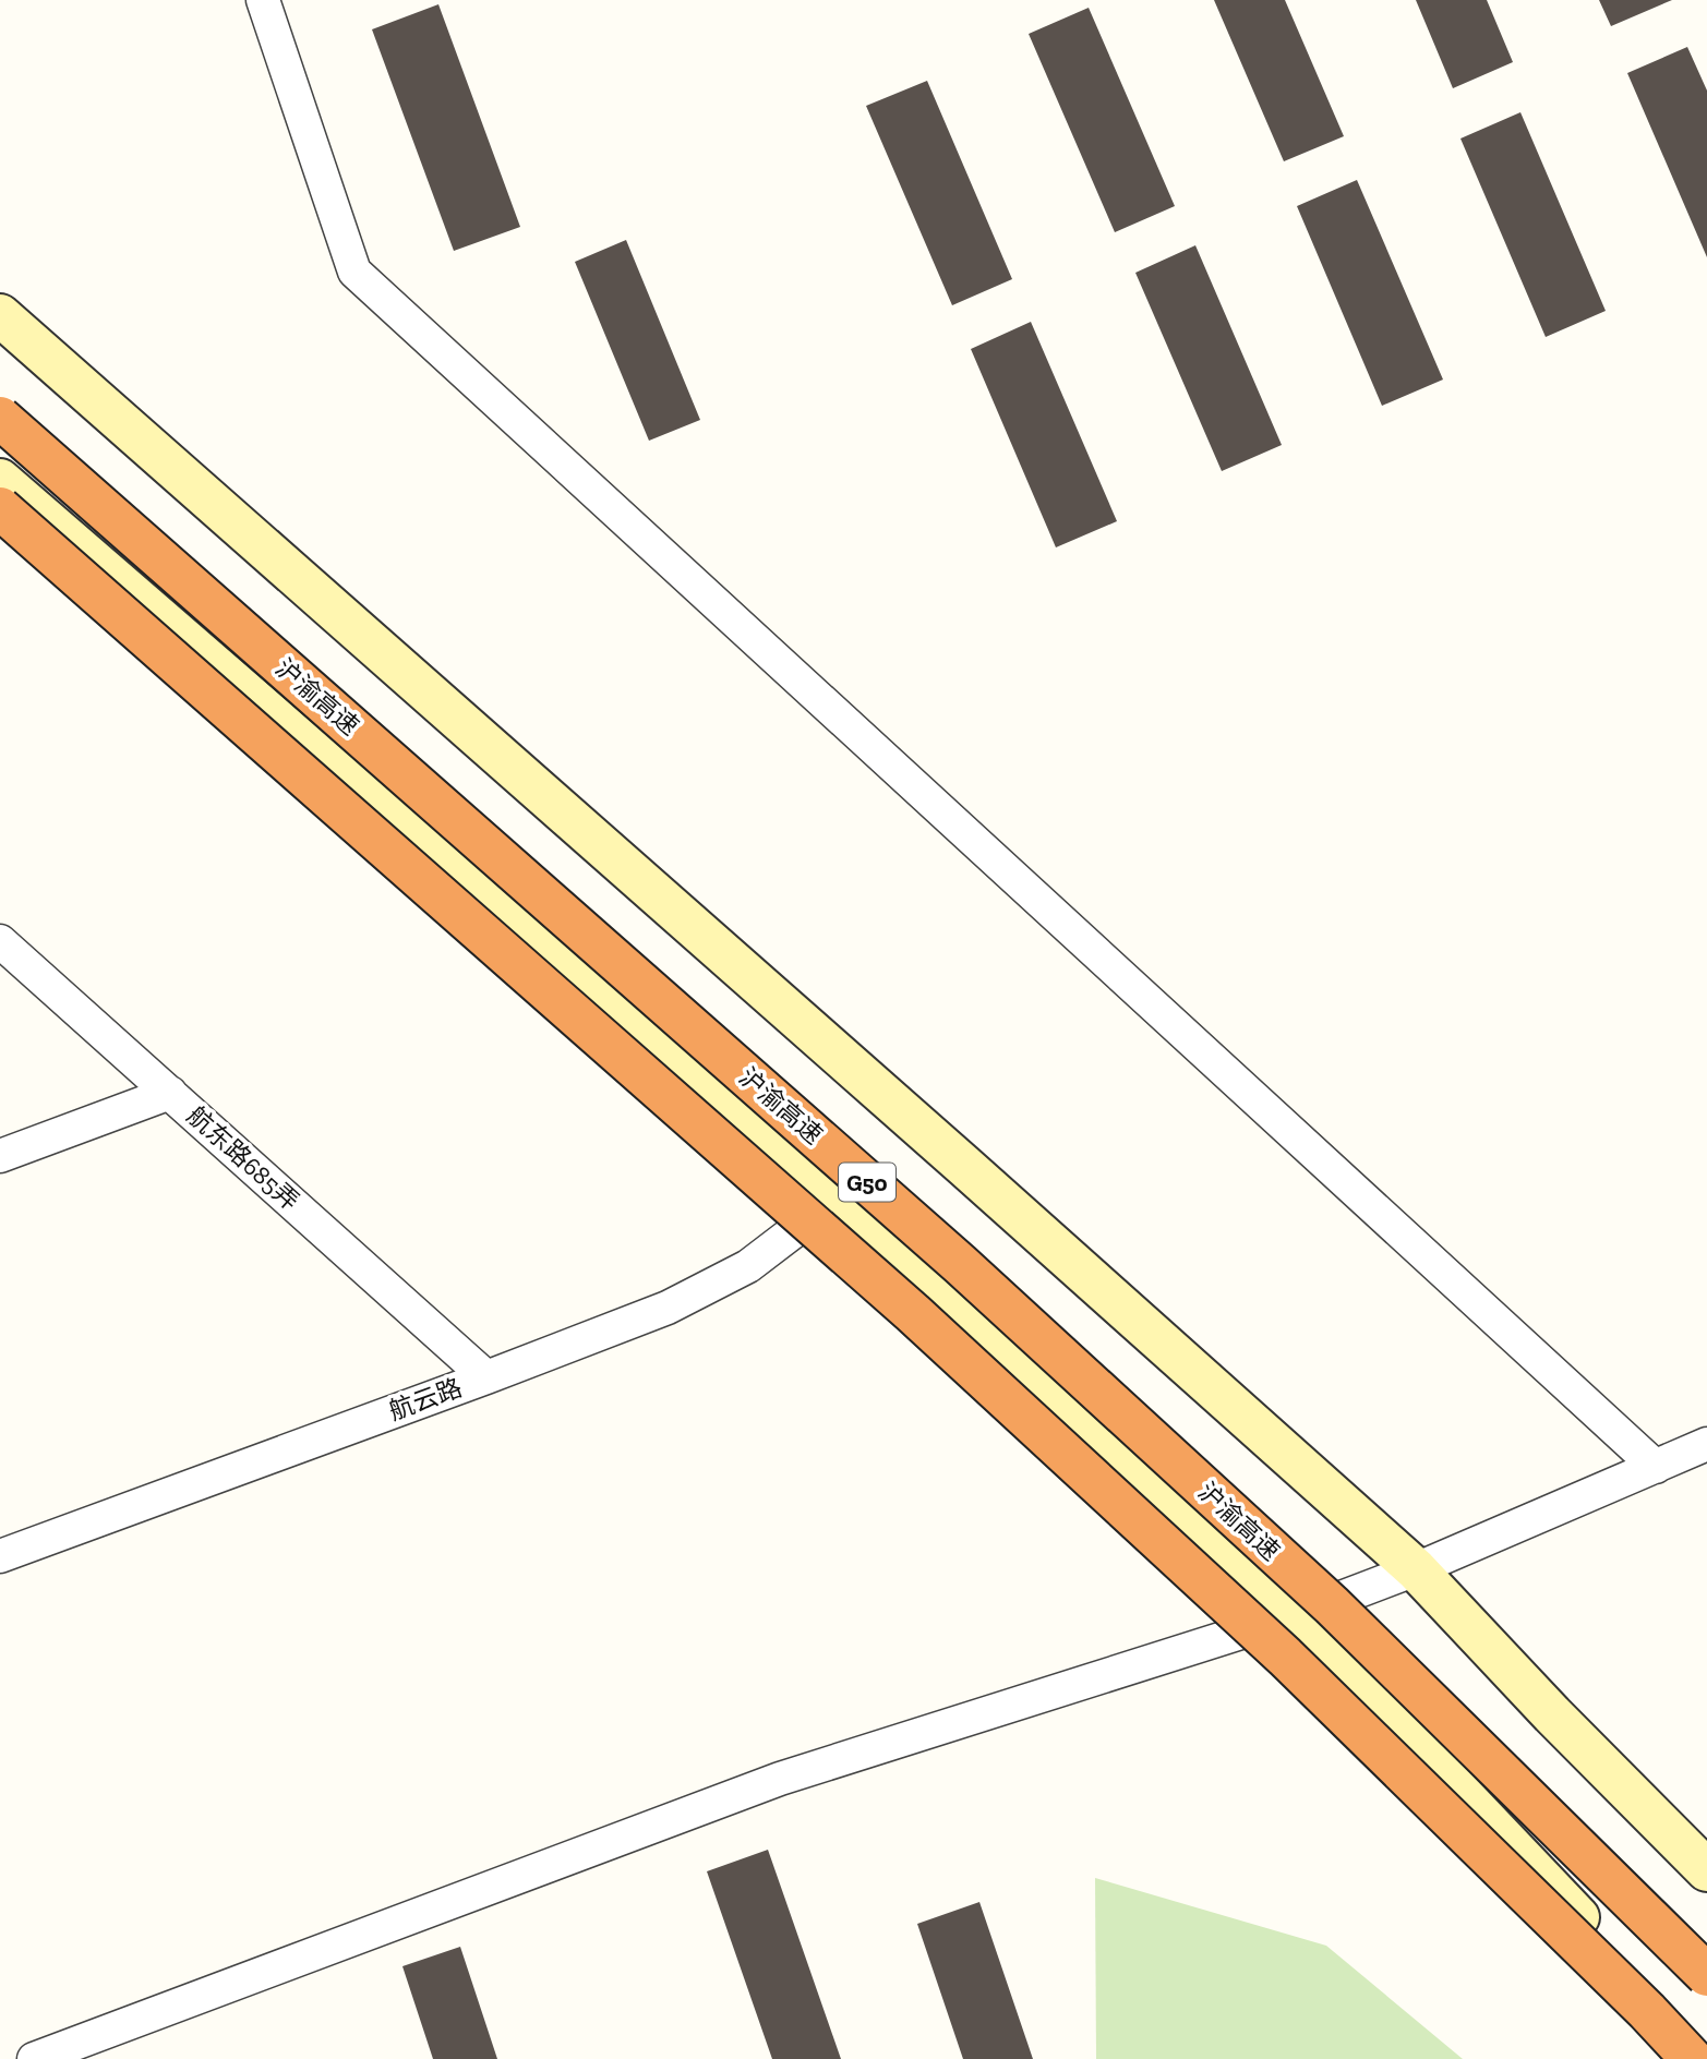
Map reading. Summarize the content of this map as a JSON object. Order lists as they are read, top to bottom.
{
  "streets": {
    "highway": ["沪渝高速", "G50"],
    "street": ["航东路685弄", "航云路"]
  },
  "crossings": [
    ["航东路685弄", "航云路"]
  ]
}
